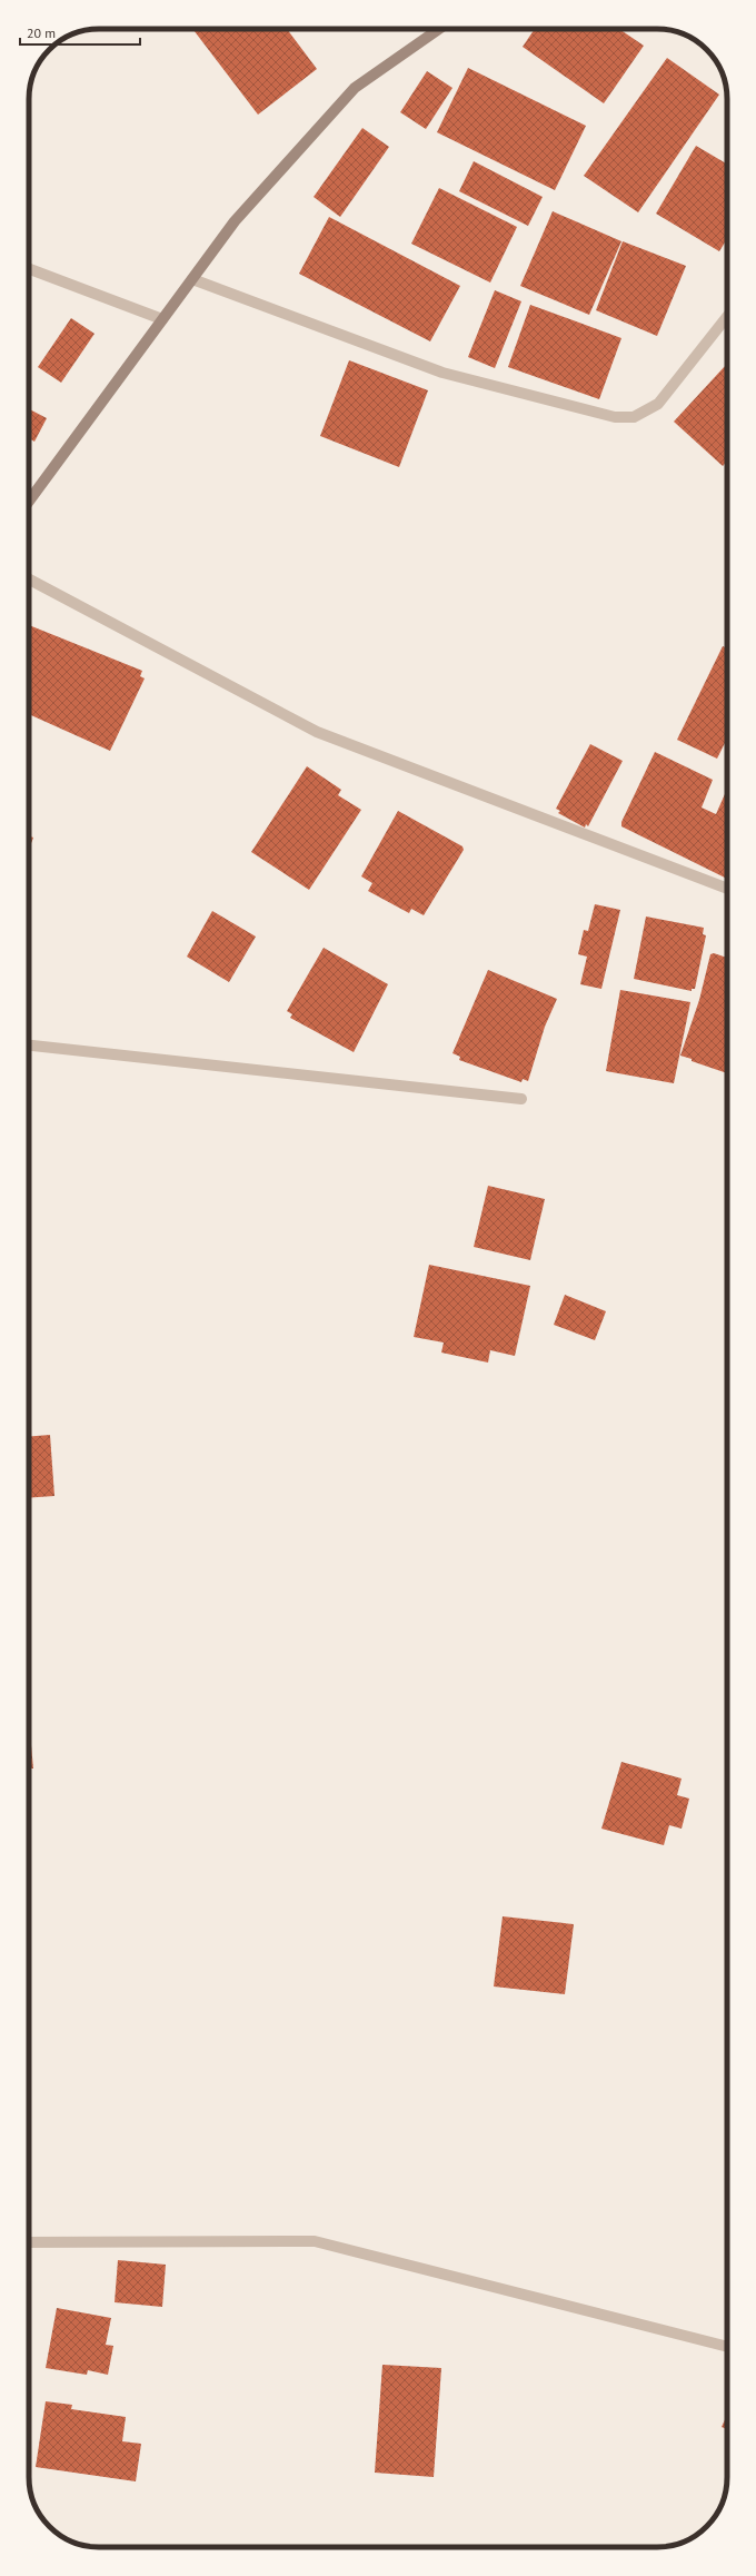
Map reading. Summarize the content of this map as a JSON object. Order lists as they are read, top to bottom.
{
  "scale_bar": "20 m"
}
